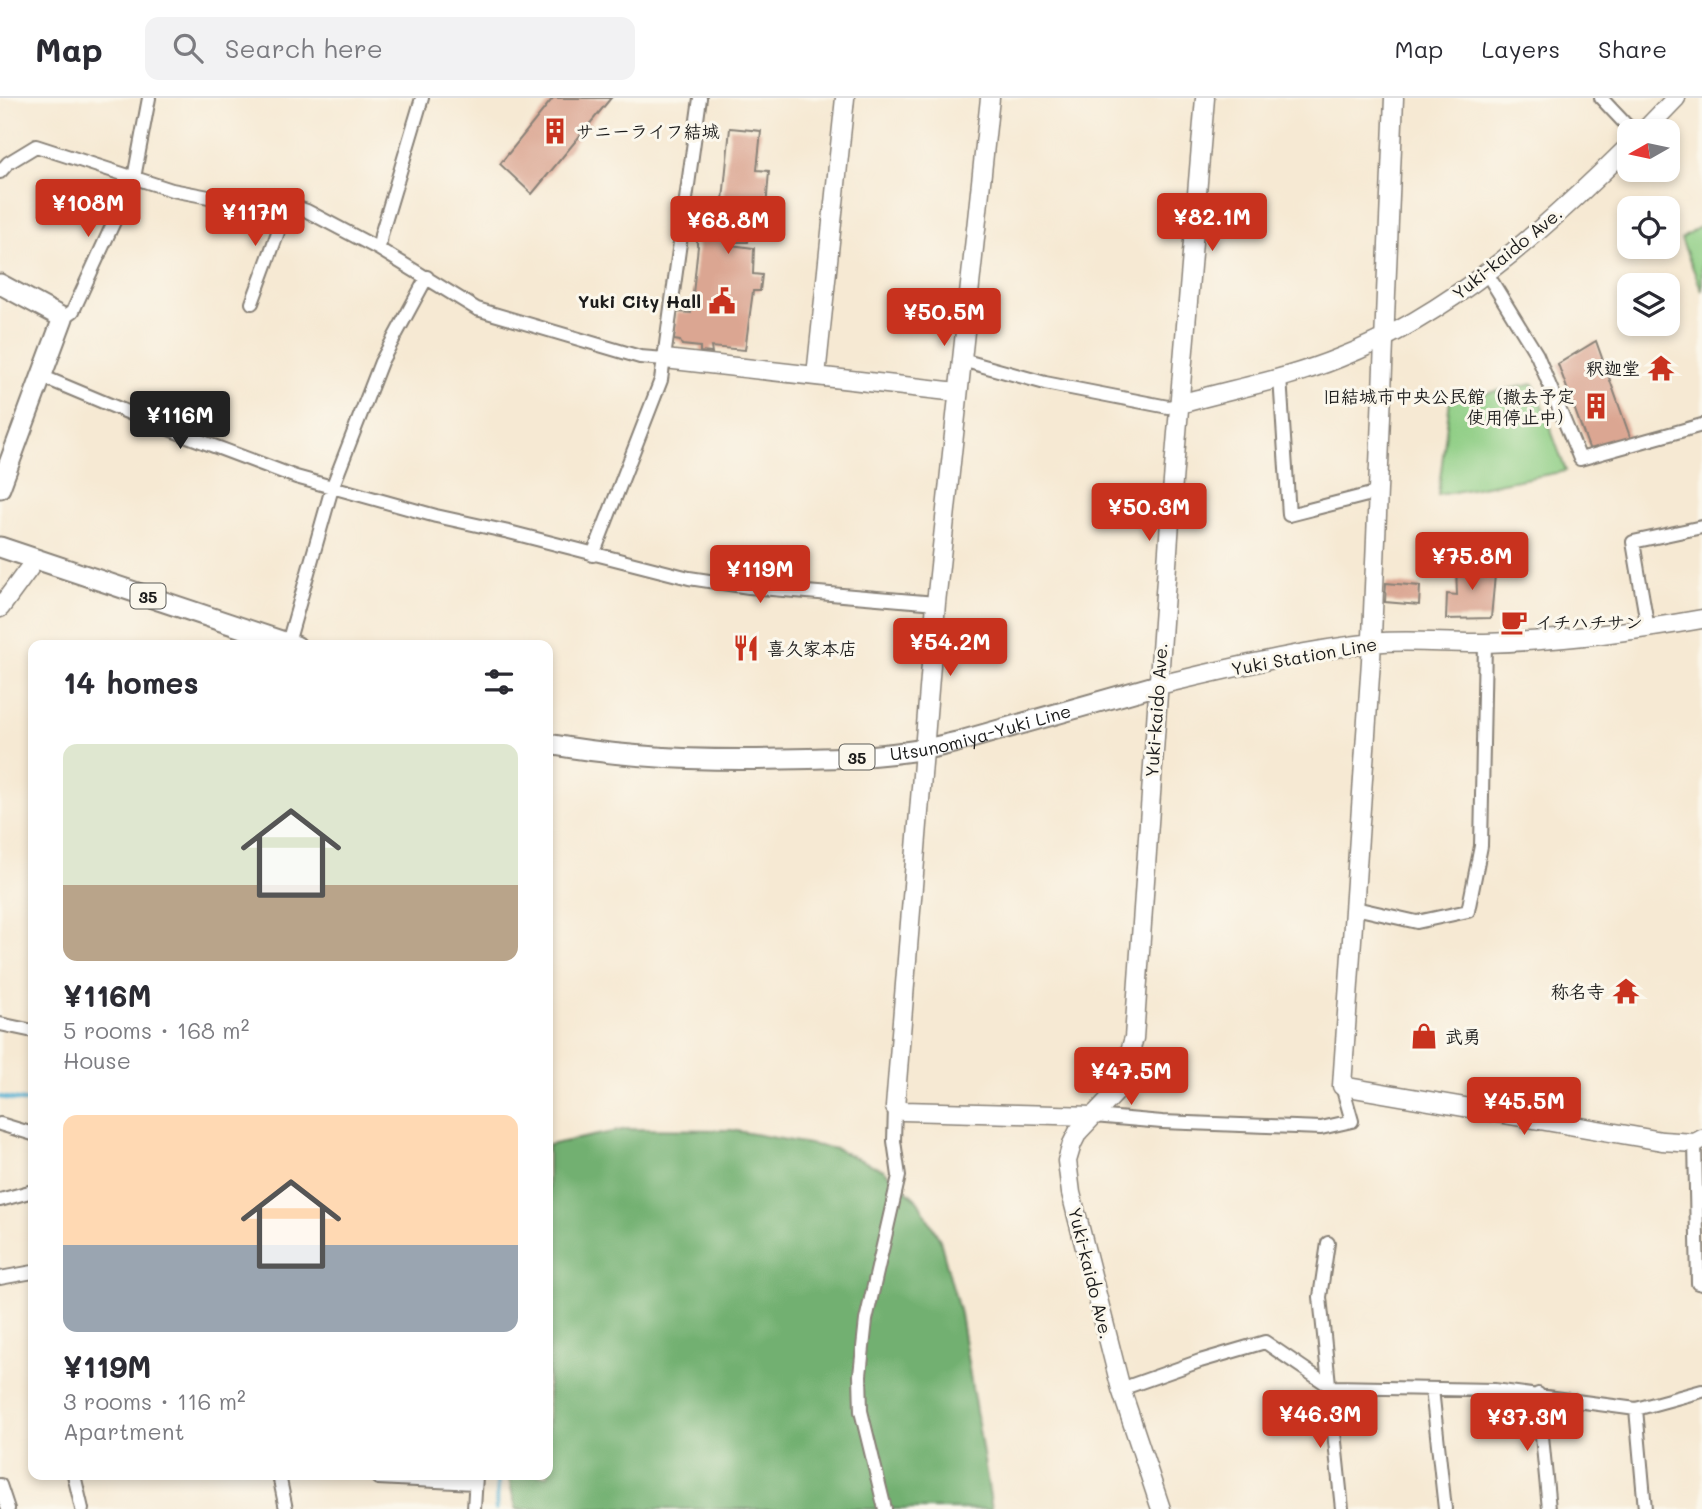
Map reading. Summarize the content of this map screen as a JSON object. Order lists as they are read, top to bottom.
{
  "streets": {
    "main road": ["35", "Utsunomiya-Yuki Line"],
    "street": ["Yuki-kaido Ave.", "Yuki Station Line"]
  },
  "crossings": [
    ["Yuki-kaido Ave.", "Yuki Station Line"],
    ["Yuki-kaido Ave.", "Utsunomiya-Yuki Line"],
    ["Yuki Station Line", "Utsunomiya-Yuki Line"]
  ],
  "places": {
    "building": ["サニーライフ結城", "旧結城市中央公民館（撤去予定 使用停止中）"],
    "public building": ["Yuki City Hall"],
    "temple": ["釈迦堂", "称名寺"],
    "cafe": ["イチハチサン"],
    "restaurant": ["喜久家本店"],
    "shop": ["武勇"]
  },
  "north": "left",
  "page": {
    "header": "Map",
    "search": "Search here",
    "nav": ["Map", "Layers", "Share"],
    "price": [
      "¥108M",
      "¥117M",
      "¥82.1M",
      "¥68.8M",
      "¥50.5M",
      "¥116M",
      "¥50.3M",
      "¥75.8M",
      "¥119M",
      "¥54.2M",
      "¥47.5M",
      "¥45.5M",
      "¥46.3M",
      "¥37.3M"
    ],
    "heading": "14 homes",
    "list": [
      {
        "name": "¥116M",
        "note": "5 rooms · 168 m² · House"
      },
      {
        "name": "¥119M",
        "note": "3 rooms · 116 m² · Apartment"
      }
    ]
  }
}
